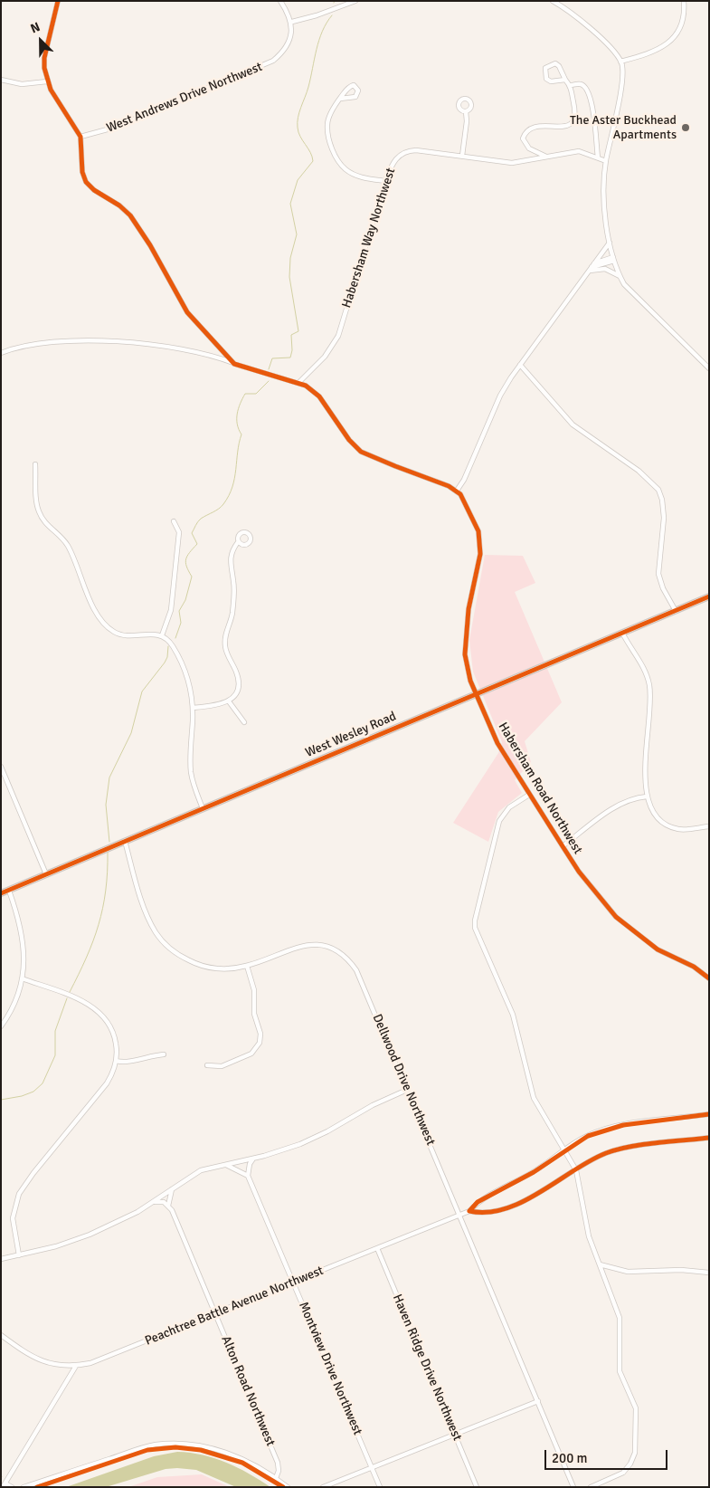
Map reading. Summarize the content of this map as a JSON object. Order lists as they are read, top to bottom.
{
  "streets": {
    "street": [
      "West Andrews Drive Northwest",
      "Habersham Way Northwest",
      "West Wesley Road",
      "Habersham Road Northwest",
      "Dellwood Drive Northwest",
      "Peachtree Battle Avenue Northwest",
      "Haven Ridge Drive Northwest",
      "Montview Drive Northwest",
      "Alton Road Northwest"
    ]
  },
  "crossings": [
    ["West Wesley Road", "Habersham Road Northwest"],
    ["West Wesley Road", "Dellwood Drive Northwest"],
    ["Dellwood Drive Northwest", "Peachtree Battle Avenue Northwest"],
    ["Peachtree Battle Avenue Northwest", "Haven Ridge Drive Northwest"],
    ["Peachtree Battle Avenue Northwest", "Montview Drive Northwest"],
    ["Peachtree Battle Avenue Northwest", "Alton Road Northwest"]
  ],
  "places": ["The Aster Buckhead Apartments"],
  "scale_bar": "200 m",
  "north": "top left"
}
